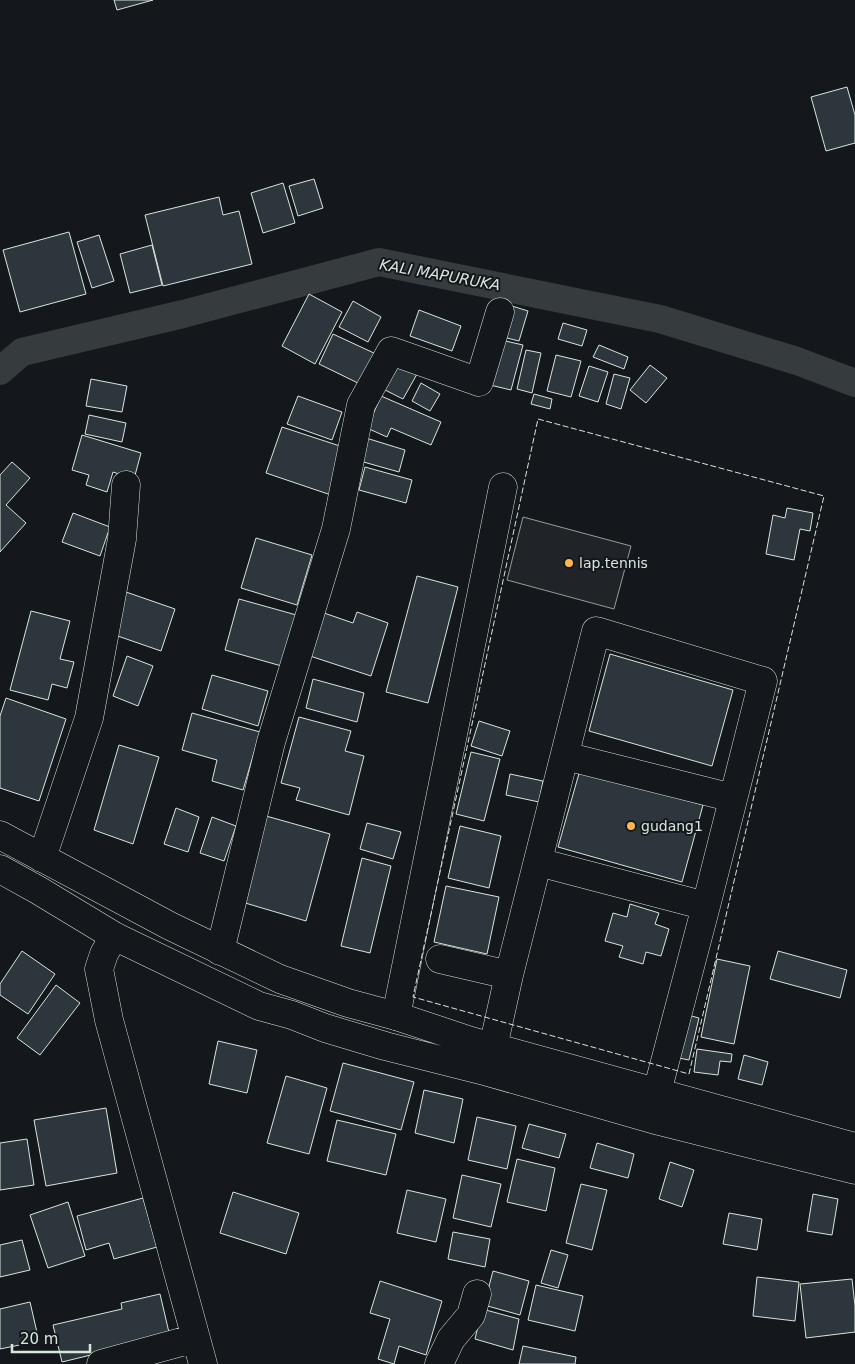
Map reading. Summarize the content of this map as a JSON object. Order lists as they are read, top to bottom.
{
  "water": ["KALI MAPURUKA"],
  "places": ["lap.tennis", "gudang1"],
  "scale_bar": "20 m"
}
